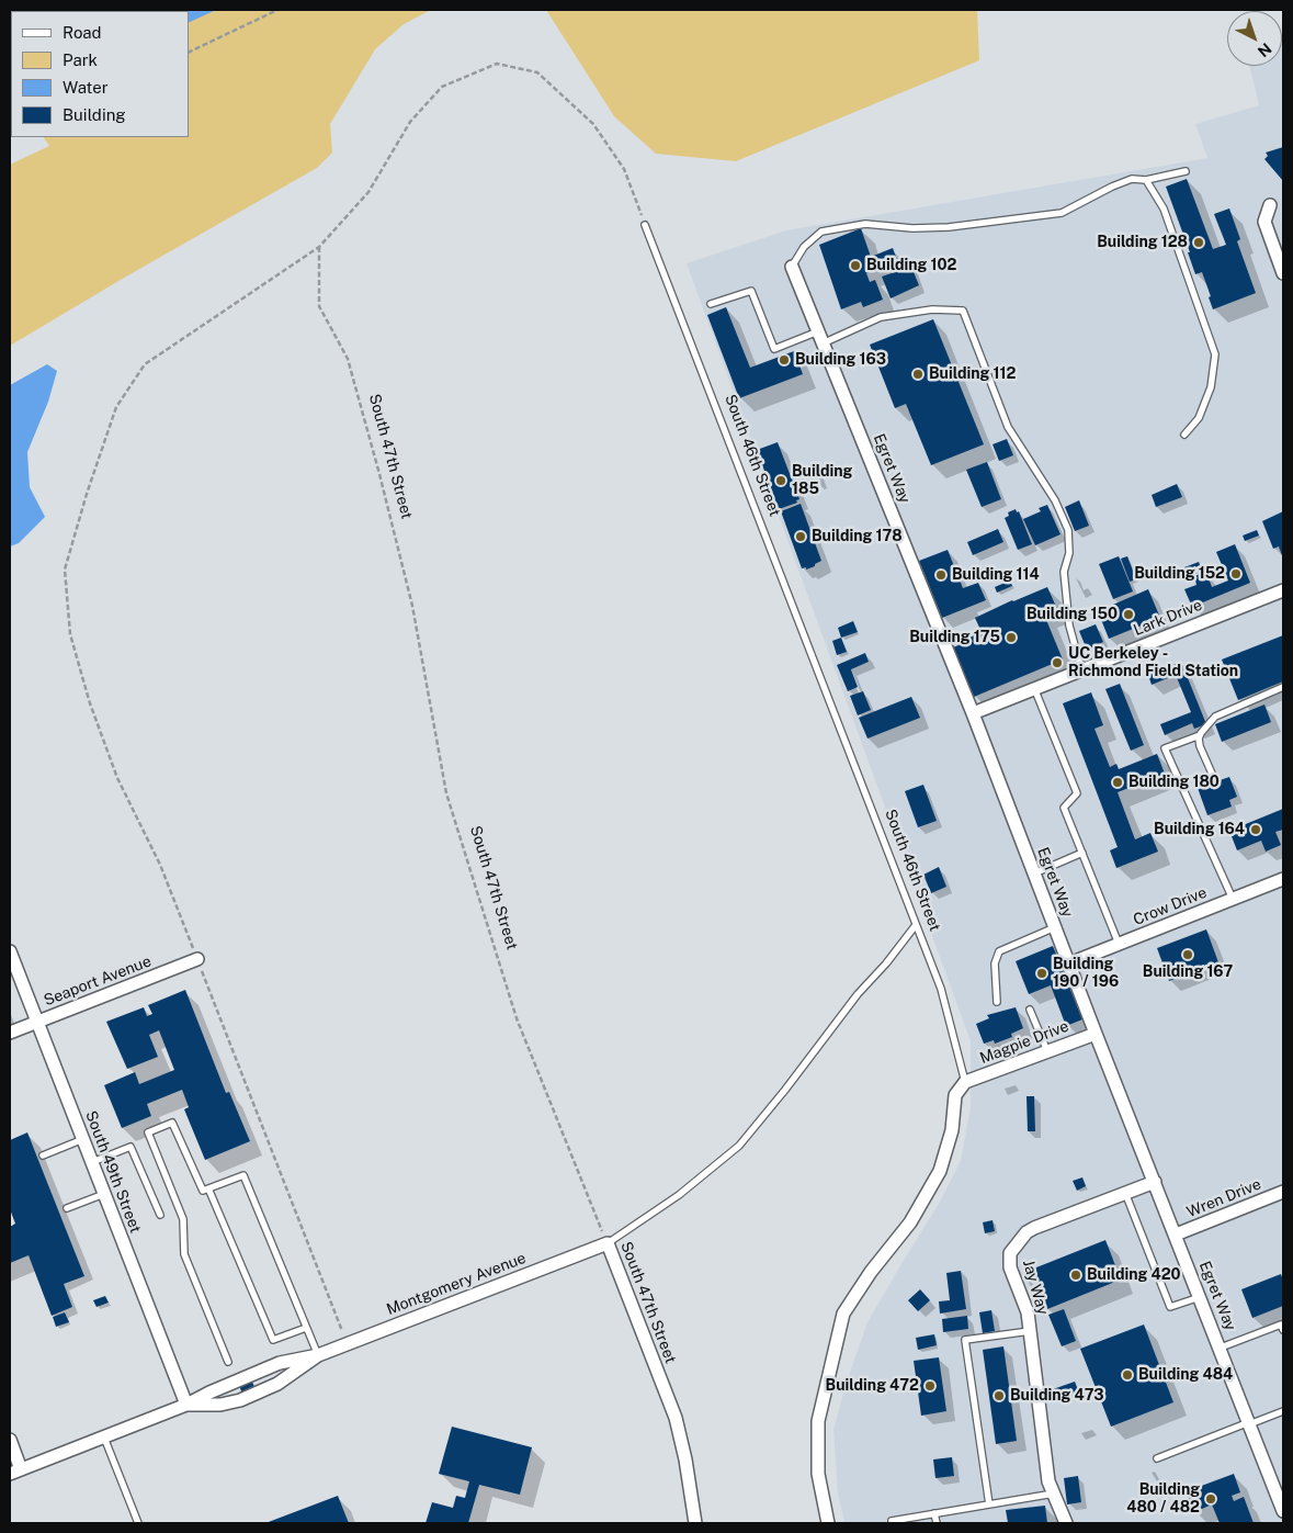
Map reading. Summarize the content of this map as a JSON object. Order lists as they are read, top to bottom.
{
  "streets": {
    "street": [
      "South 47th Street",
      "Egret Way",
      "Lark Drive",
      "Crow Drive",
      "Seaport Avenue",
      "Magpie Drive",
      "South 49th Street",
      "Wren Drive",
      "Montgomery Avenue",
      "Jay Way"
    ],
    "lane": ["South 46th Street"]
  },
  "crossings": [
    ["South 46th Street", "Magpie Drive"],
    ["South 47th Street", "Montgomery Avenue"],
    ["Egret Way", "Lark Drive"],
    ["Egret Way", "Crow Drive"],
    ["Egret Way", "Magpie Drive"],
    ["Egret Way", "Wren Drive"],
    ["Egret Way", "Jay Way"],
    ["Seaport Avenue", "South 49th Street"],
    ["South 49th Street", "Montgomery Avenue"]
  ],
  "places": [
    "Building 128",
    "Building 102",
    "Building 163",
    "Building 112",
    "Building 185",
    "Building 178",
    "Building 152",
    "Building 114",
    "Building 150",
    "Building 175",
    "UC Berkeley - Richmond Field Station",
    "Building 180",
    "Building 164",
    "Building 167",
    "Building 190 / 196",
    "Building 420",
    "Building 484",
    "Building 472",
    "Building 473",
    "Building 480 / 482"
  ],
  "legend": [
    "Road",
    "Park",
    "Water",
    "Building"
  ],
  "north": "bottom right"
}
